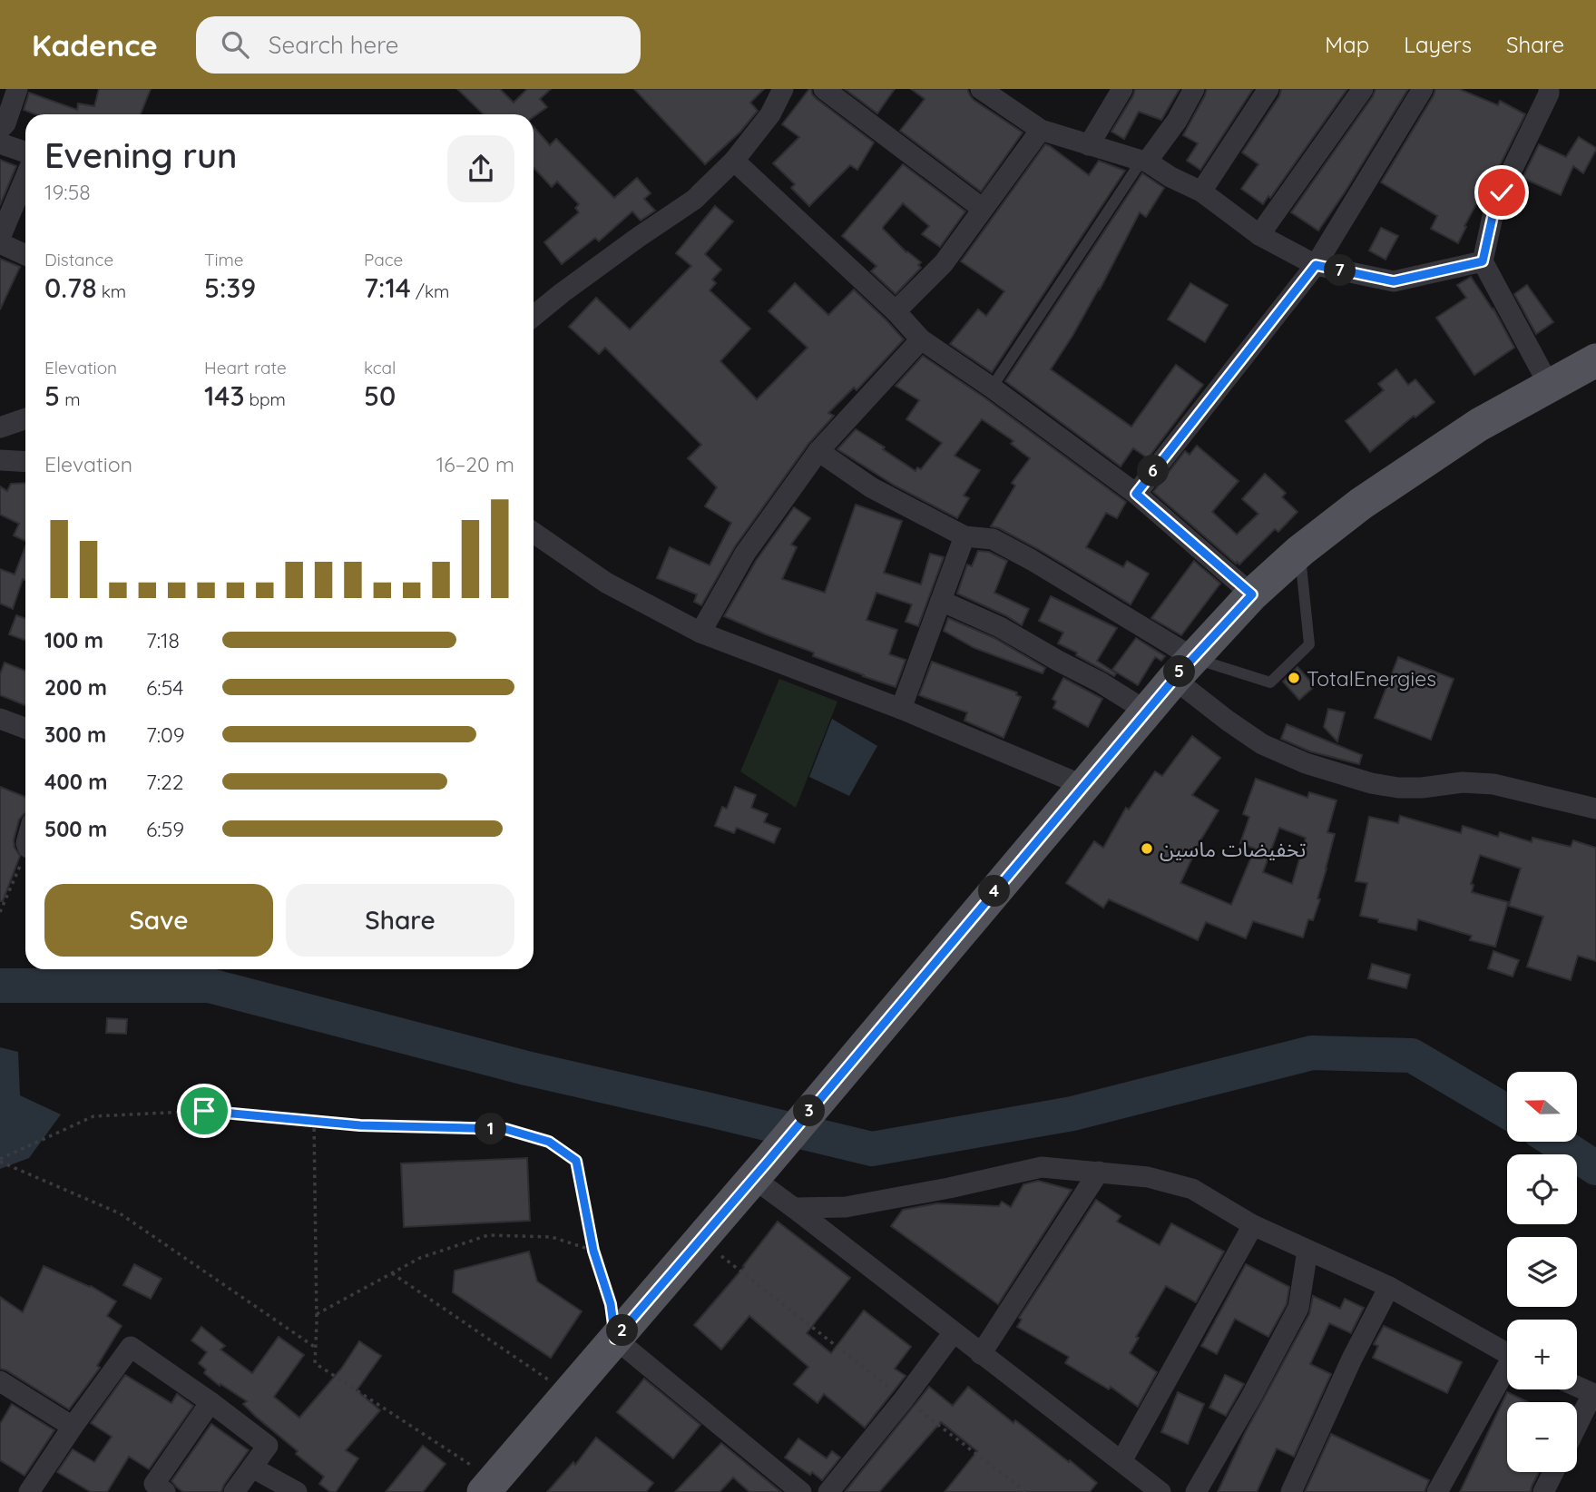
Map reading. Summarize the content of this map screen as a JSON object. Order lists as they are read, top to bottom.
{
  "places": ["TotalEnergies", "تخفيضات ماسين"],
  "north": "left",
  "page": {
    "header": "Kadence",
    "search": "Search here",
    "nav": ["Map", "Layers", "Share"],
    "heading": ["Evening run", "19:58"],
    "stats": [
      ["Distance", "0.78 km"],
      ["Time", "5:39"],
      ["Pace", "7:14 /km"],
      ["Elevation", "5 m"],
      ["Heart rate", "143 bpm"],
      ["kcal", "50"]
    ],
    "pins": [
      "7",
      "6",
      "5",
      "4",
      "3",
      "1",
      "2"
    ],
    "chart": ["Elevation", "16–20 m"],
    "list": [
      {
        "name": "100 m",
        "note": "7:18"
      },
      {
        "name": "200 m",
        "note": "6:54"
      },
      {
        "name": "300 m",
        "note": "7:09"
      },
      {
        "name": "400 m",
        "note": "7:22"
      },
      {
        "name": "500 m",
        "note": "6:59"
      }
    ],
    "buttons": ["Save", "Share"],
    "map_buttons": ["+", "−"]
  }
}
